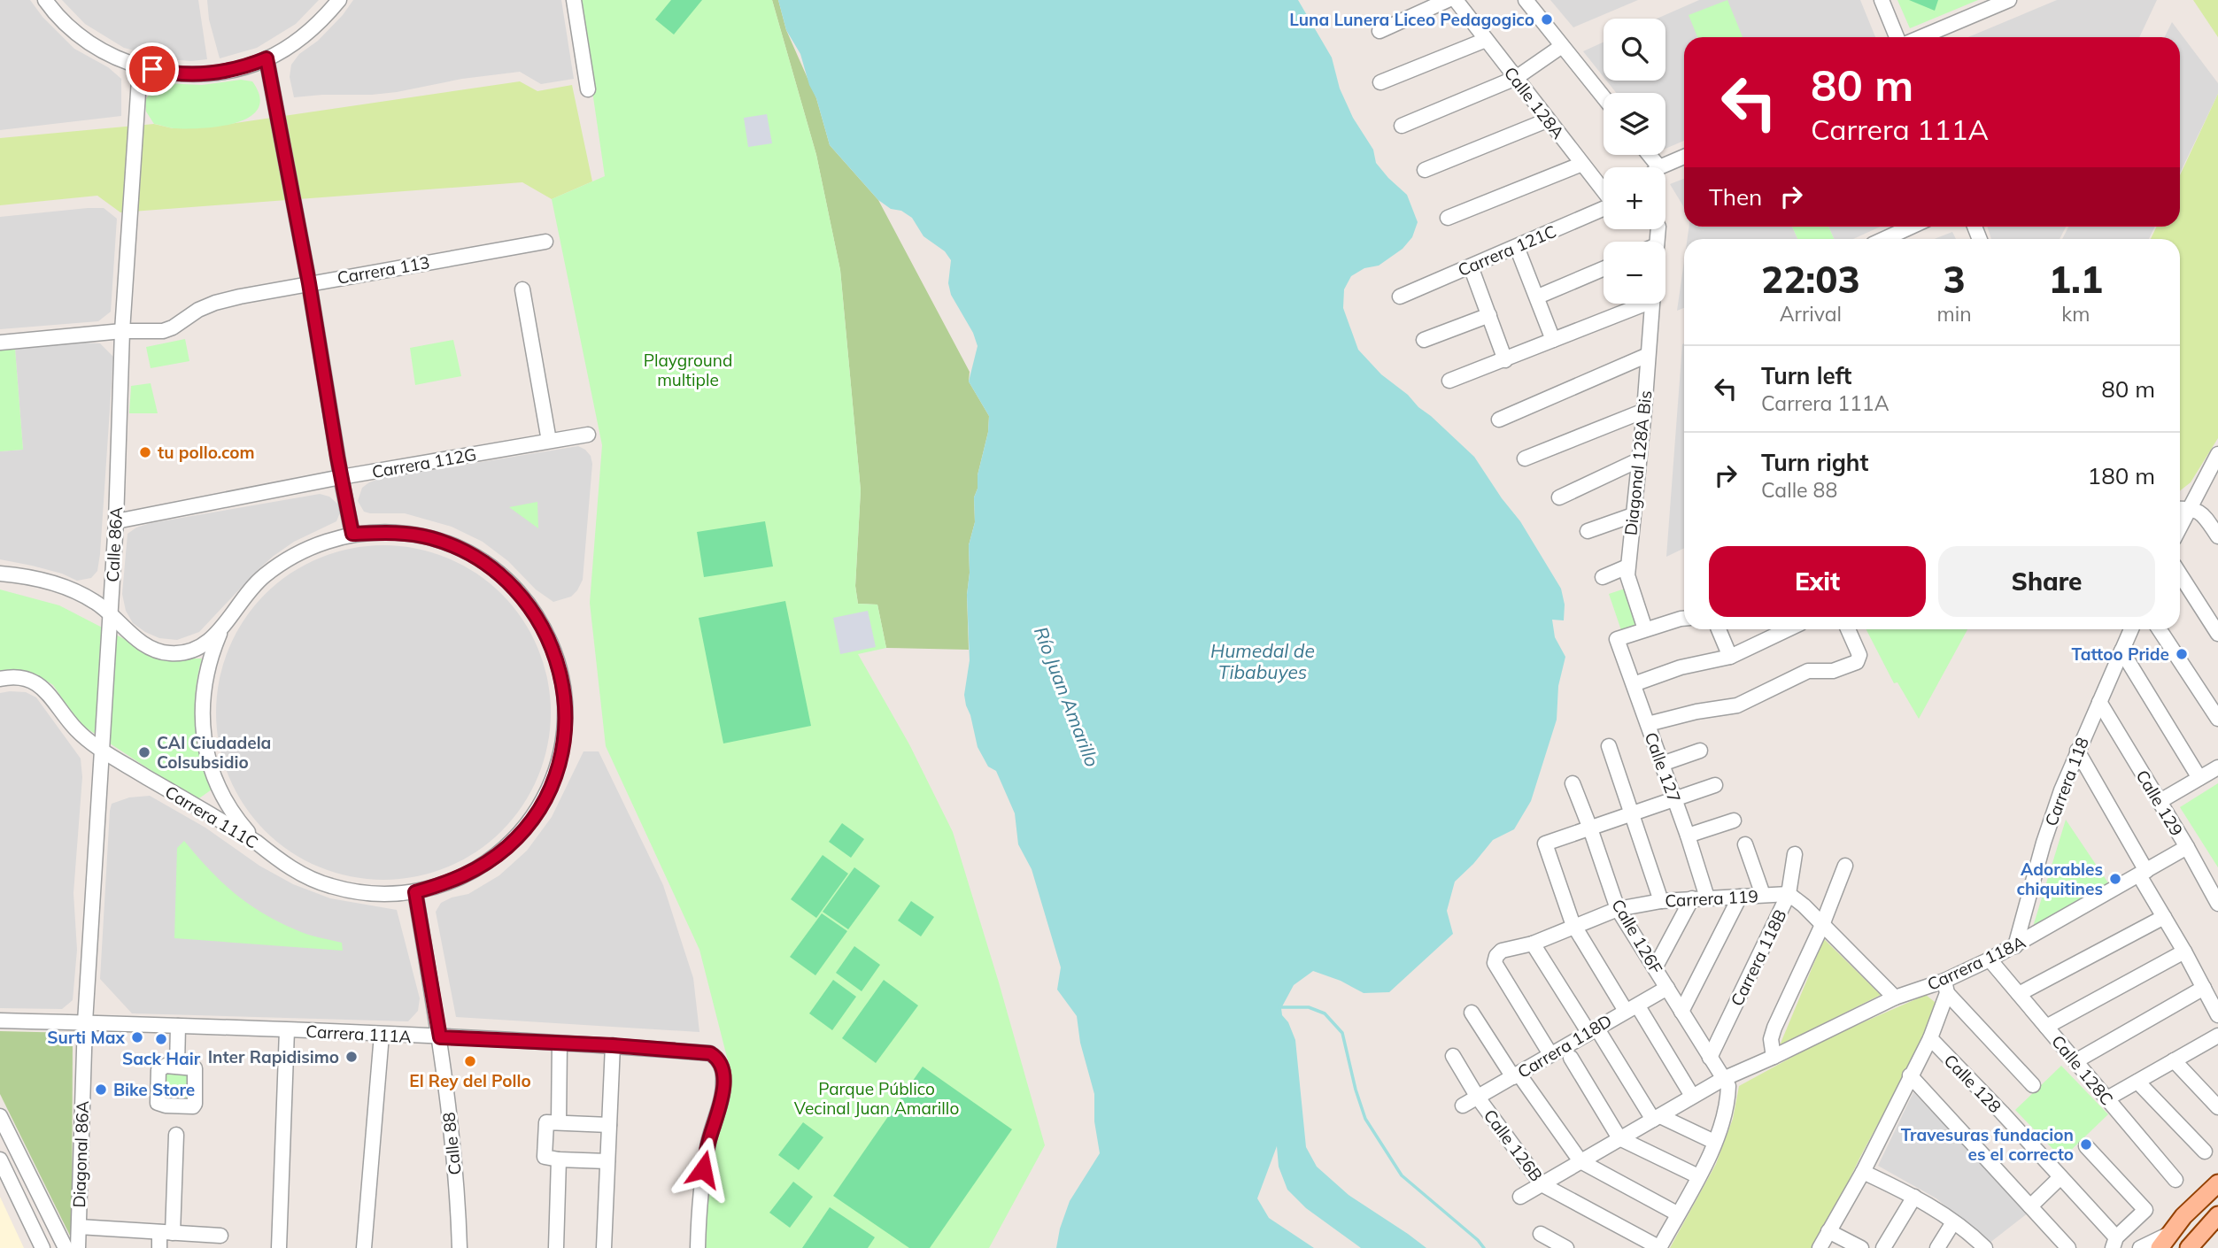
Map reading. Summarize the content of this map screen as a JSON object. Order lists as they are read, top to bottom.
{
  "streets": {
    "street": [
      "Calle 128A",
      "Carrera 121C",
      "Carrera 113",
      "Carrera 112G",
      "Diagonal 128A Bis",
      "Calle 86A",
      "Calle 127",
      "Carrera 118",
      "Calle 129",
      "Carrera 111C",
      "Carrera 119",
      "Calle 126F",
      "Carrera 118B",
      "Carrera 118A",
      "Carrera 111A",
      "Carrera 118D",
      "Calle 128C",
      "Calle 128",
      "Calle 88",
      "Calle 126B",
      "Diagonal 86A"
    ]
  },
  "crossings": [
    ["Carrera 113", "Calle 86A"],
    ["Carrera 112G", "Calle 86A"],
    ["Diagonal 128A Bis", "Calle 127"],
    ["Calle 86A", "Carrera 111C"],
    ["Calle 86A", "Carrera 111A"],
    ["Calle 86A", "Diagonal 86A"],
    ["Calle 127", "Carrera 119"],
    ["Carrera 118", "Calle 129"],
    ["Carrera 118", "Carrera 118A"],
    ["Calle 129", "Carrera 118A"],
    ["Carrera 111C", "Calle 88"],
    ["Carrera 119", "Calle 126F"],
    ["Carrera 119", "Carrera 118B"],
    ["Carrera 119", "Carrera 118D"],
    ["Calle 126F", "Carrera 118B"],
    ["Calle 126F", "Carrera 118A"],
    ["Calle 126F", "Carrera 118D"],
    ["Carrera 118A", "Calle 128C"],
    ["Carrera 118A", "Calle 126B"],
    ["Carrera 111A", "Calle 88"],
    ["Carrera 111A", "Diagonal 86A"],
    ["Carrera 118D", "Calle 126B"]
  ],
  "water": ["Humedal de Tibabuyes", "Río Juan Amarillo"],
  "parks": ["Playground multiple", "Parque Público Vecinal Juan Amarillo"],
  "places": [
    "Luna Lunera Liceo Pedagogico",
    "tu pollo.com",
    "Tattoo Pride",
    "CAI Ciudadela Colsubsidio",
    "Adorables chiquitines",
    "Surti Max",
    "Sack Hair",
    "Inter Rapidisimo",
    "El Rey del Pollo",
    "Bike Store",
    "Travesuras fundacion es el correcto"
  ],
  "page": {
    "map_buttons": ["+", "−"],
    "turn": ["80 m", "Carrera 111A"],
    "then": "Then",
    "eta": [
      "22:03",
      "Arrival",
      "3",
      "min",
      "1.1",
      "km"
    ],
    "list": [
      {
        "name": "Turn left",
        "note": "Carrera 111A",
        "value": "80 m"
      },
      {
        "name": "Turn right",
        "note": "Calle 88",
        "value": "180 m"
      }
    ],
    "buttons": ["Exit", "Share"]
  }
}
